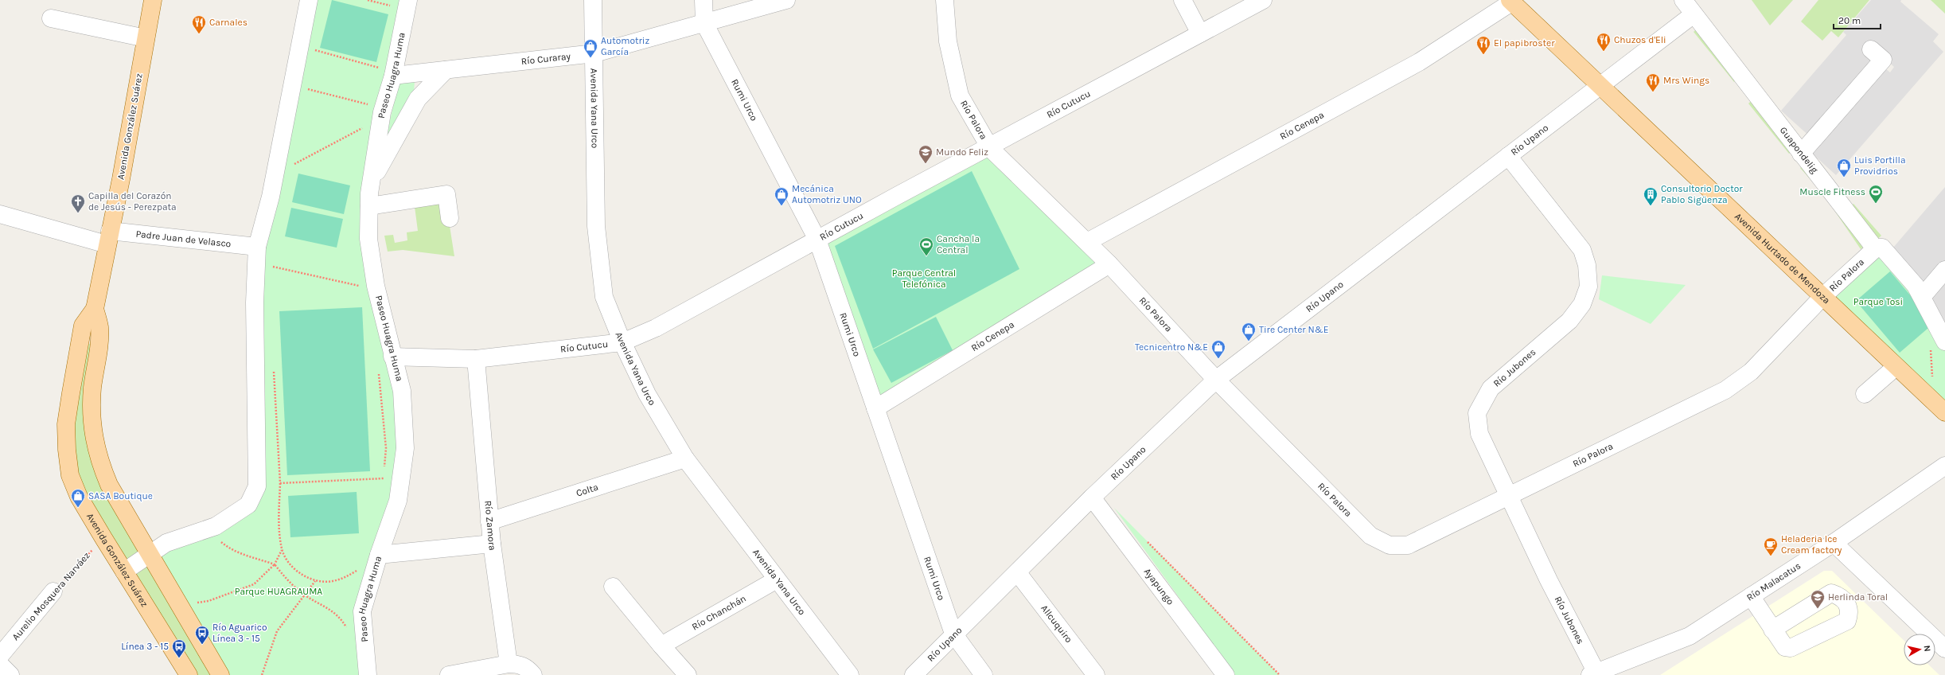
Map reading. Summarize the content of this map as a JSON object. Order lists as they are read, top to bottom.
{
  "streets": {
    "main road": ["Avenida González Suárez", "Avenida Hurtado de Mendoza"],
    "street": [
      "Río Curaray",
      "Paseo Huagra Huma",
      "Rumi Urco",
      "Río Cutucu",
      "Avenida Yana Urco",
      "Río Palora",
      "Río Cenepa",
      "Río Upano",
      "Guapondelig",
      "Padre Juan de Velasco",
      "Río Jubones",
      "Colta",
      "Río Zamora",
      "Río Malacatus",
      "Ayapungo",
      "Aurelio Mosquera Narváez",
      "Río Chanchán",
      "Allcuquiro"
    ]
  },
  "crossings": [
    ["Río Curaray", "Paseo Huagra Huma"],
    ["Río Curaray", "Rumi Urco"],
    ["Río Curaray", "Avenida Yana Urco"],
    ["Paseo Huagra Huma", "Río Cutucu"],
    ["Rumi Urco", "Río Cutucu"],
    ["Rumi Urco", "Río Cenepa"],
    ["Rumi Urco", "Río Upano"],
    ["Río Cutucu", "Avenida Yana Urco"],
    ["Río Cutucu", "Río Palora"],
    ["Río Cutucu", "Río Zamora"],
    ["Avenida Yana Urco", "Colta"],
    ["Avenida Yana Urco", "Río Chanchán"],
    ["Río Palora", "Río Cenepa"],
    ["Río Palora", "Río Upano"],
    ["Río Palora", "Guapondelig"],
    ["Río Palora", "Avenida Hurtado de Mendoza"],
    ["Río Palora", "Río Jubones"],
    ["Río Cenepa", "Avenida Hurtado de Mendoza"],
    ["Avenida González Suárez", "Padre Juan de Velasco"],
    ["Avenida González Suárez", "Aurelio Mosquera Narváez"],
    ["Río Upano", "Guapondelig"],
    ["Río Upano", "Avenida Hurtado de Mendoza"],
    ["Río Upano", "Río Jubones"],
    ["Río Upano", "Ayapungo"],
    ["Río Upano", "Allcuquiro"],
    ["Río Jubones", "Río Malacatus"],
    ["Colta", "Río Zamora"]
  ],
  "parks": ["Parque Central Telefónica", "Parque Tosi", "Parque HUAGRAUMA"],
  "places": {
    "restaurant": [
      "Carnales",
      "Chuzos d'Eli",
      "El papibroster",
      "Mrs Wings"
    ],
    "shop": [
      "Automotriz García",
      "Luis Portilla Providrios",
      "Mecánica Automotriz UNO",
      "Tire Center N&E",
      "Tecnicentro N&E",
      "SASA Boutique"
    ],
    "school or university": ["Mundo Feliz", "Herlinda Toral"],
    "sports": ["Muscle Fitness", "Cancha la Central"],
    "building": ["Consultorio Doctor Pablo Sigüenza"],
    "church": ["Capilla del Corazón de Jesús - Perezpata"],
    "cafe": ["Heladeria Ice Cream factory"],
    "bus stop": ["Río Aguarico Línea 3 - 15", "Línea 3 - 15"]
  },
  "scale_bar": "20 m",
  "north": "right"
}
